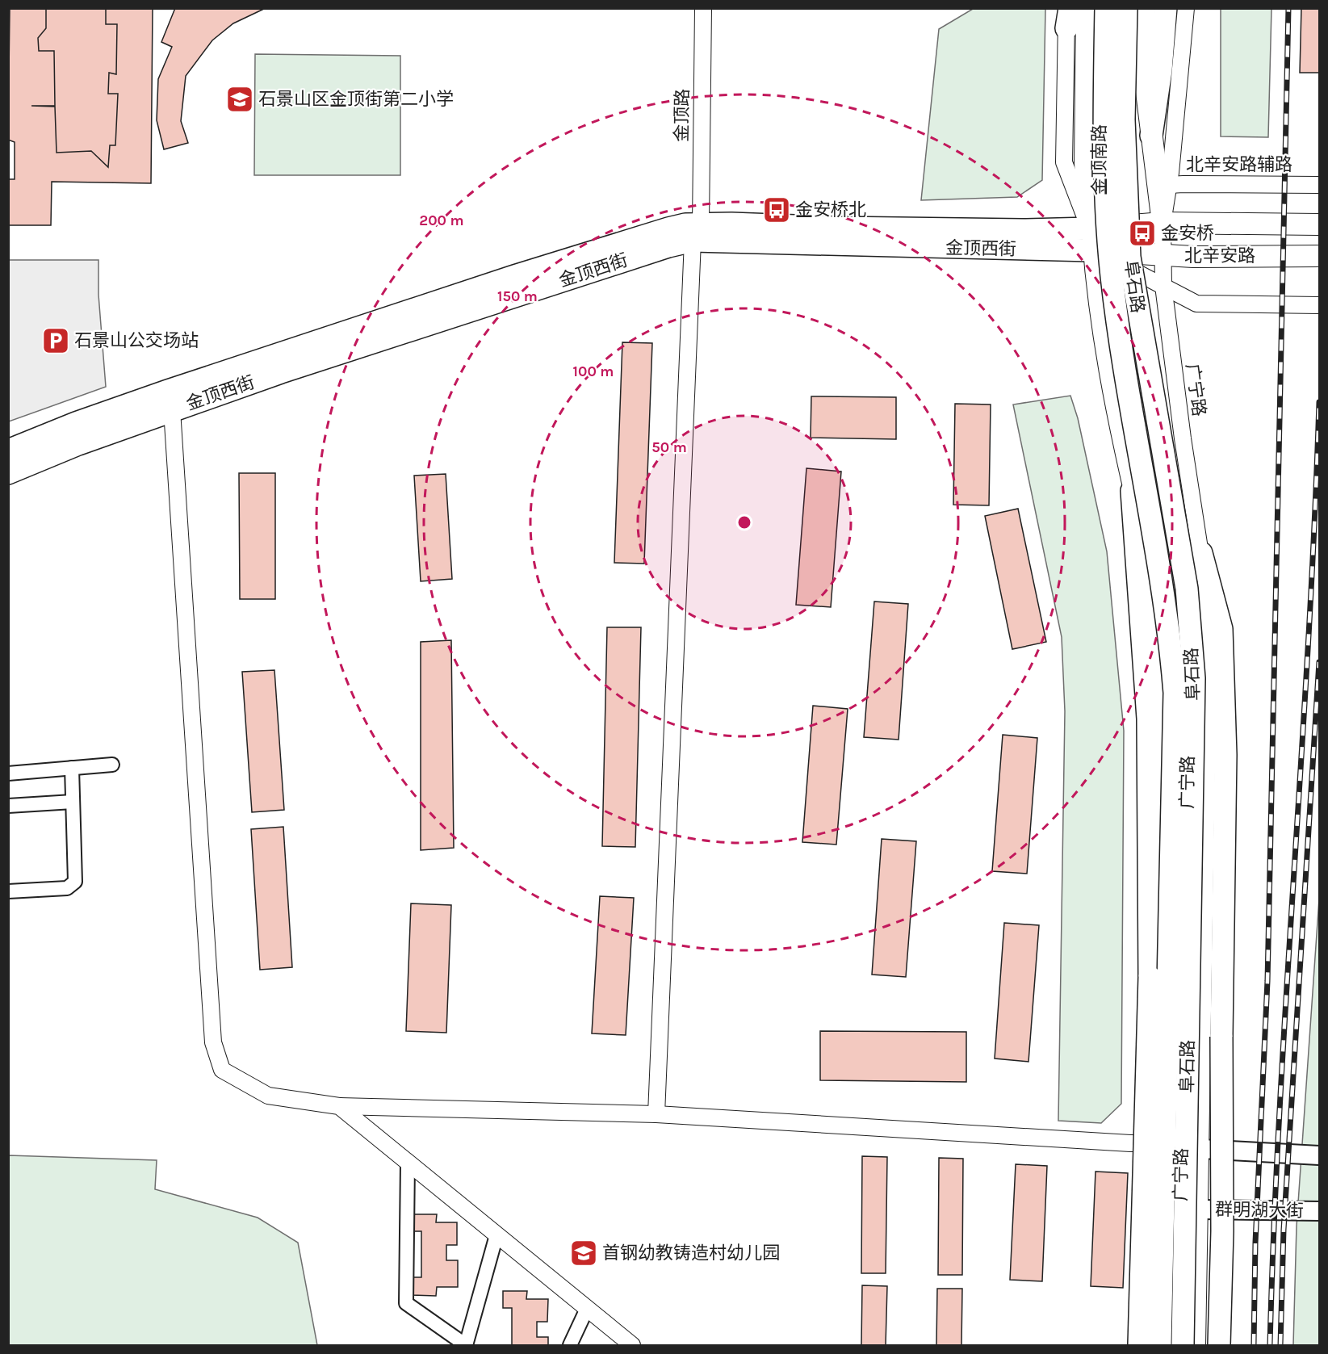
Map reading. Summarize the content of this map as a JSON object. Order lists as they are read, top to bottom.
{
  "streets": {
    "highway": ["金顶西街", "阜石路"],
    "main road": ["金顶南路", "北辛安路", "群明湖大街"],
    "street": ["金顶路", "北辛安路辅路", "广宁路"]
  },
  "crossings": [
    ["金顶路", "金顶西街"],
    ["金顶南路", "金顶西街"],
    ["金顶南路", "北辛安路"],
    ["金顶南路", "广宁路"],
    ["金顶西街", "北辛安路"],
    ["金顶西街", "广宁路"],
    ["北辛安路", "广宁路"],
    ["广宁路", "群明湖大街"]
  ],
  "places": {
    "school or university": ["石景山区金顶街第二小学", "首钢幼教铸造村幼儿园"],
    "bus stop": ["金安桥北", "金安桥"],
    "parking": ["石景山公交场站"]
  },
  "rings": [
    "200 m",
    "150 m",
    "100 m",
    "50 m"
  ]
}
